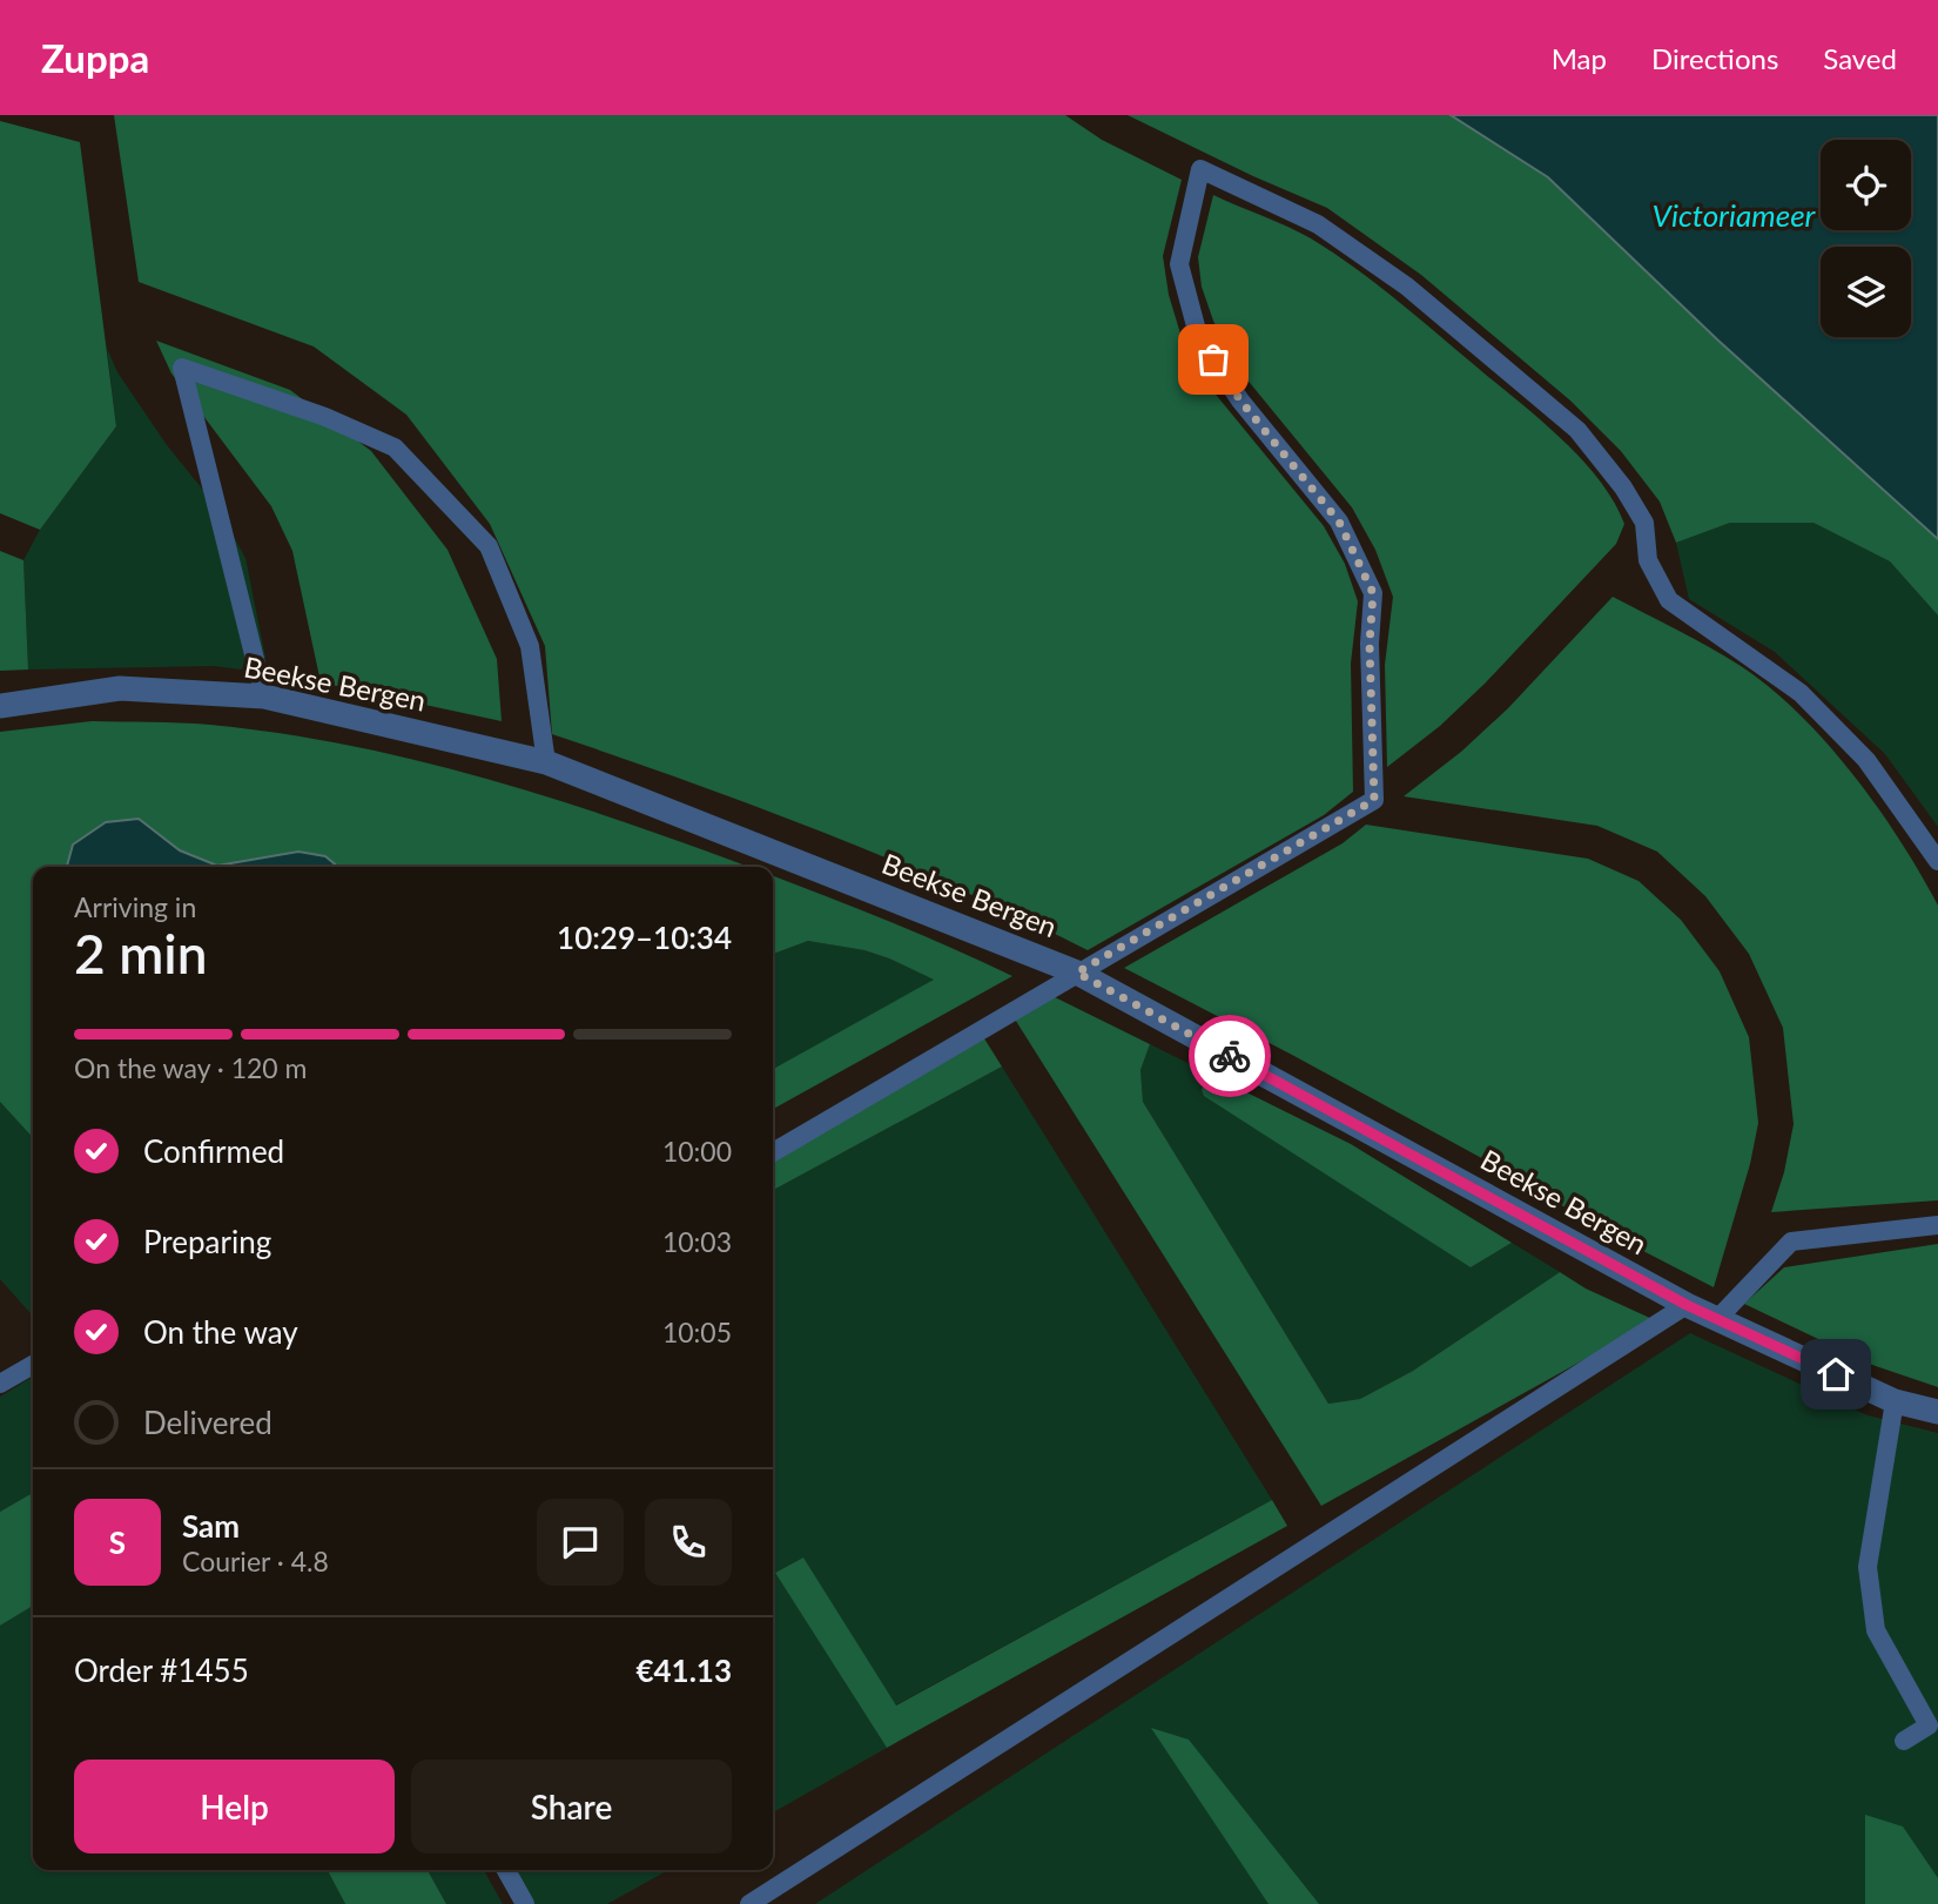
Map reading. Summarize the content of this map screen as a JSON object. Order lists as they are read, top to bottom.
{
  "streets": {
    "street": ["Beekse Bergen"]
  },
  "water": ["Victoriameer"],
  "page": {
    "header": "Zuppa",
    "nav": ["Map", "Directions", "Saved"],
    "heading": ["2 min", "Arriving in", "10:29–10:34"],
    "panel": [
      "Sam",
      "Courier · 4.8",
      "Order #1455",
      "€41.13"
    ],
    "bar": "On the way · 120 m",
    "list": [
      ["Confirmed", "10:00"],
      ["Preparing", "10:03"],
      ["On the way", "10:05"],
      "Delivered"
    ],
    "round": "S",
    "buttons": ["Help", "Share"]
  }
}
